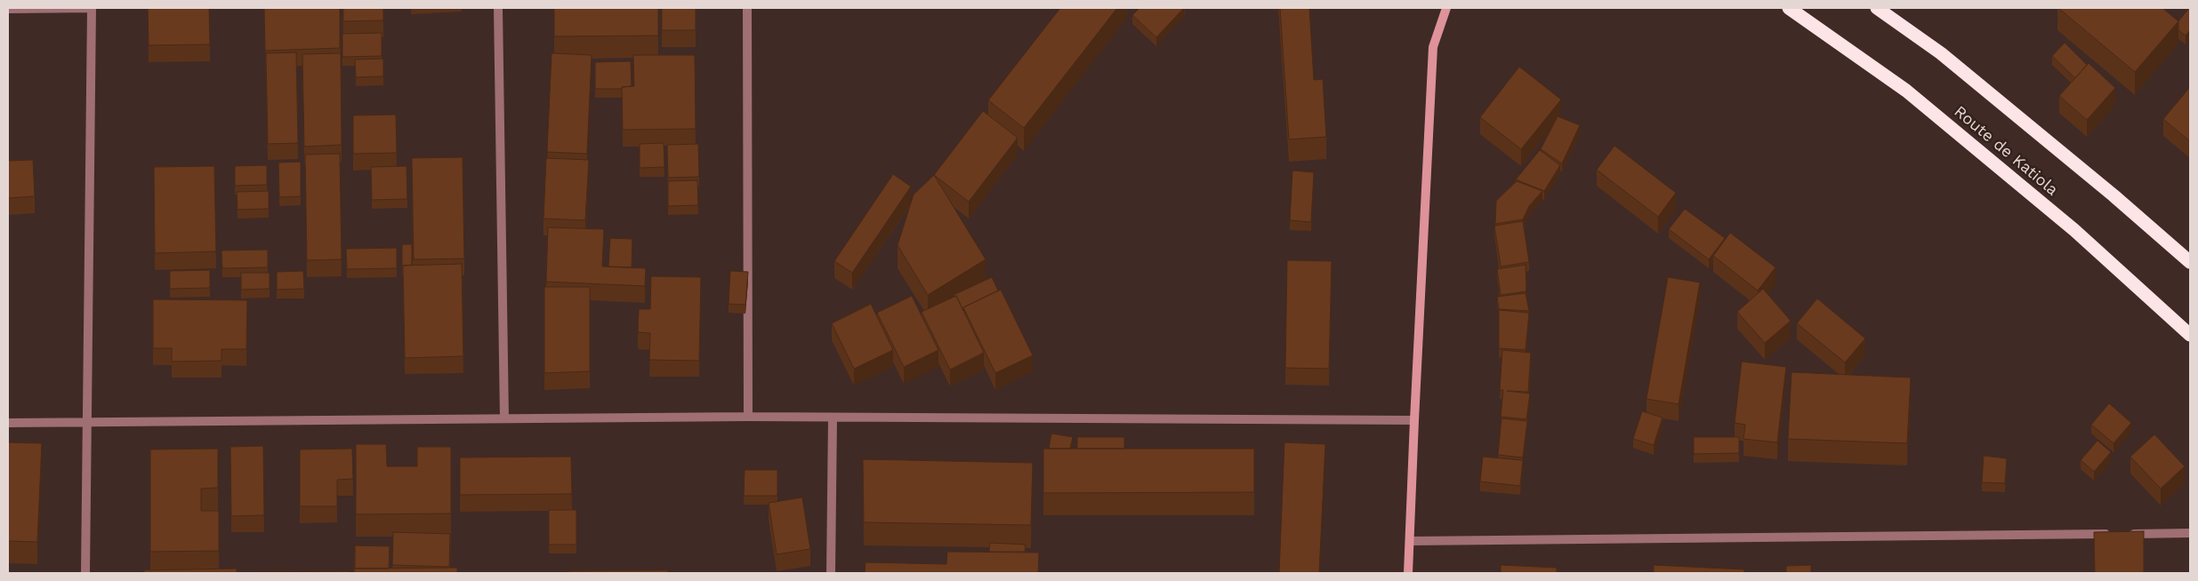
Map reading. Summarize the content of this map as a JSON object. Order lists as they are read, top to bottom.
{
  "streets": {
    "highway": ["Route de Katiola"]
  }
}
